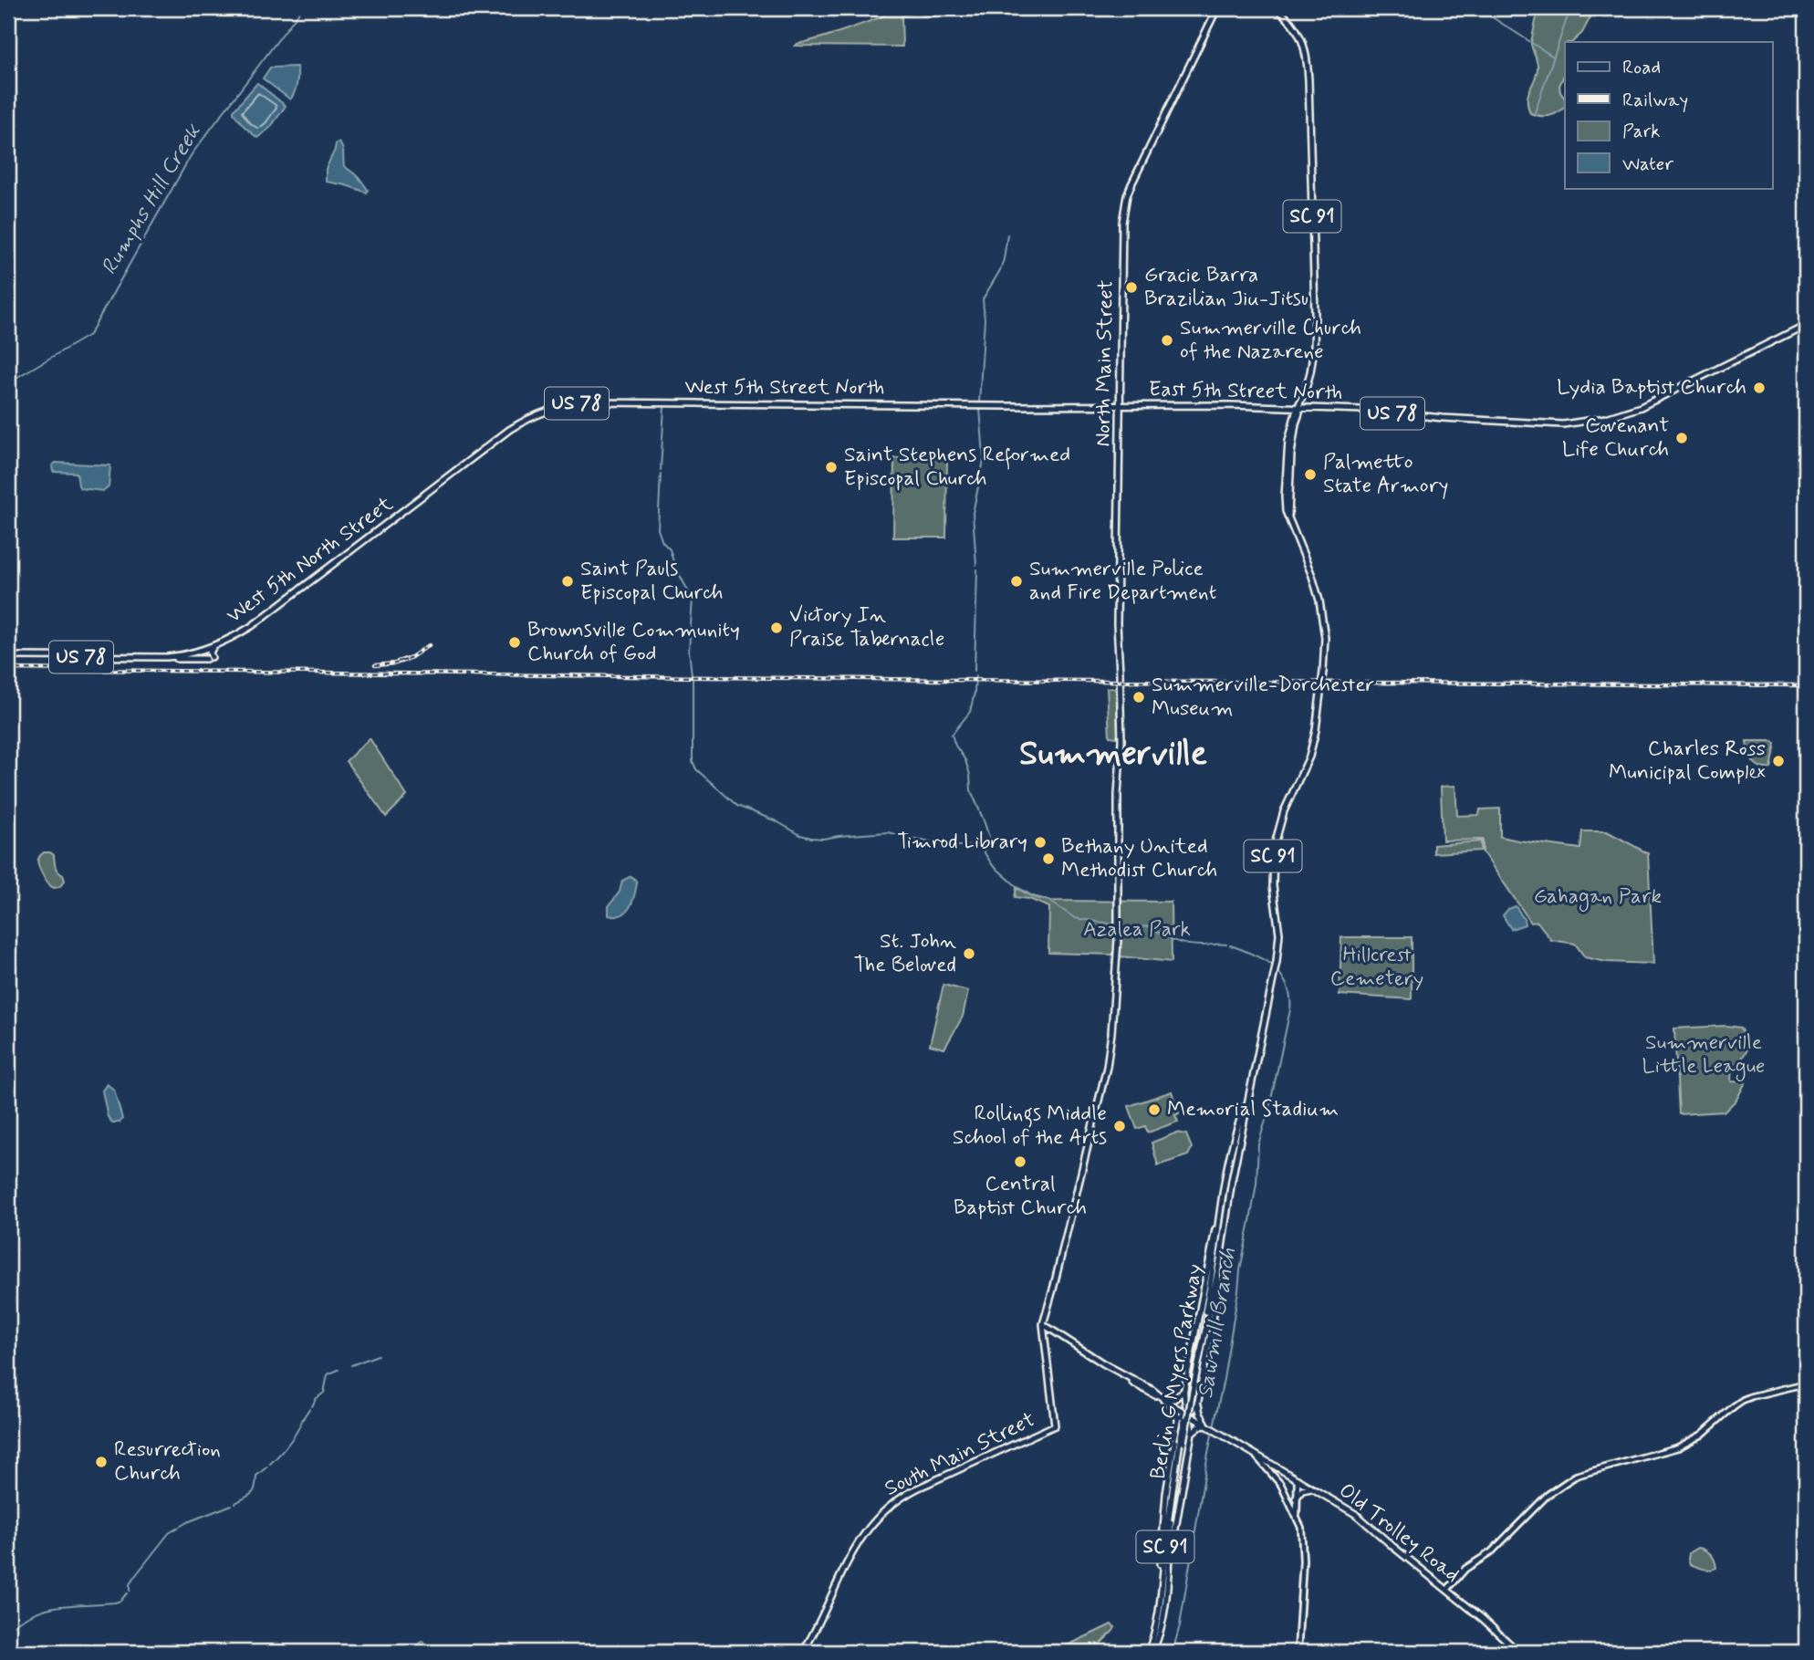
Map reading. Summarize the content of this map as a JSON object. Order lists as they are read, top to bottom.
{
  "streets": {
    "main road": [
      "SC 91",
      "North Main Street",
      "West 5th Street North",
      "East 5th Street North",
      "US 78",
      "West 5th North Street",
      "Berlin G Myers Parkway",
      "South Main Street",
      "Old Trolley Road"
    ]
  },
  "crossings": [
    ["North Main Street", "West 5th Street North"],
    ["North Main Street", "East 5th Street North"],
    ["North Main Street", "South Main Street"],
    ["West 5th Street North", "East 5th Street North"],
    ["West 5th Street North", "West 5th North Street"],
    ["East 5th Street North", "Berlin G Myers Parkway"],
    ["South Main Street", "Old Trolley Road"]
  ],
  "districts": ["Summerville"],
  "water": ["Rumphs Hill Creek", "Sawmill Branch"],
  "parks": [
    "Gahagan Park",
    "Azalea Park",
    "Hillcrest Cemetery",
    "Summerville Little League"
  ],
  "places": [
    "Gracie Barra Brazilian Jiu-Jitsu",
    "Summerville Church of the Nazarene",
    "Lydia Baptist Church",
    "Covenant Life Church",
    "Saint Stephens Reformed Episcopal Church",
    "Palmetto State Armory",
    "Saint Pauls Episcopal Church",
    "Summerville Police and Fire Department",
    "Victory In Praise Tabernacle",
    "Brownsville Community Church of God",
    "Summerville-Dorchester Museum",
    "Charles Ross Municipal Complex",
    "Timrod Library",
    "Bethany United Methodist Church",
    "St. John The Beloved",
    "Memorial Stadium",
    "Rollings Middle School of the Arts",
    "Central Baptist Church",
    "Resurrection Church"
  ],
  "legend": [
    "Road",
    "Railway",
    "Park",
    "Water"
  ]
}
